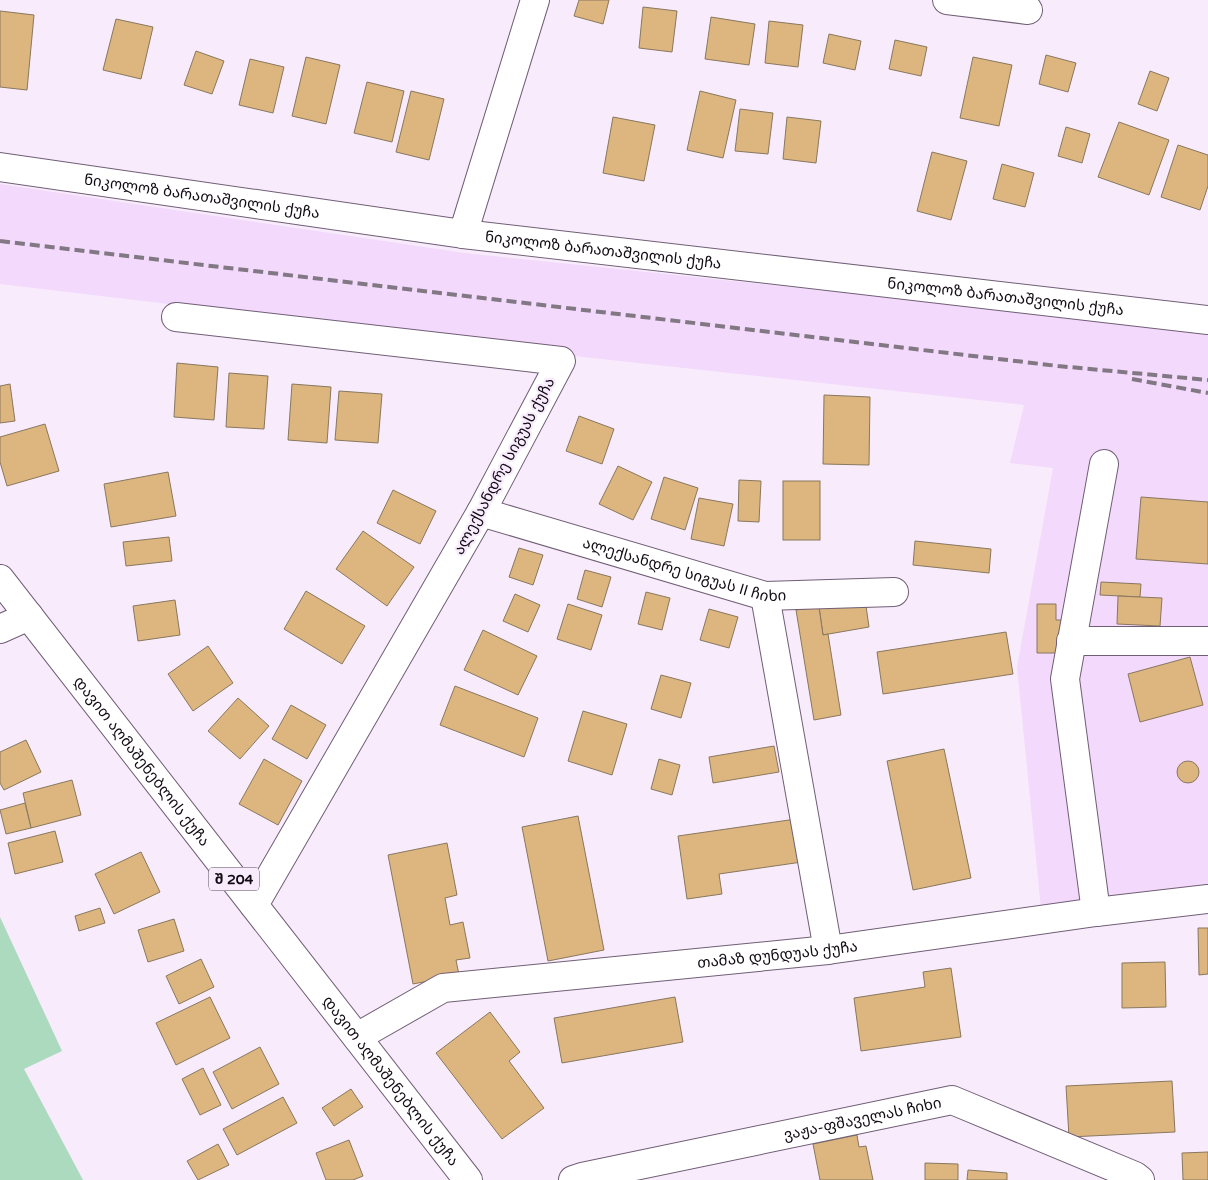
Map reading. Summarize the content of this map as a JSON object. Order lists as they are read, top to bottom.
{
  "streets": {
    "street": [
      "ნიკოლოზ ბარათაშვილის ქუჩა",
      "ალექსანდრე სიგუას ქუჩა",
      "ალექსანდრე სიგუას II ჩიხი",
      "დავით აღმაშენებლის ქუჩა",
      "შ 204",
      "თამაზ დუნდუას ქუჩა",
      "ვაჟა-ფშაველას ჩიხი"
    ]
  },
  "crossings": [
    ["ალექსანდრე სიგუას ქუჩა", "ალექსანდრე სიგუას II ჩიხი"],
    ["ალექსანდრე სიგუას ქუჩა", "დავით აღმაშენებლის ქუჩა"],
    ["დავით აღმაშენებლის ქუჩა", "თამაზ დუნდუას ქუჩა"]
  ]
}
